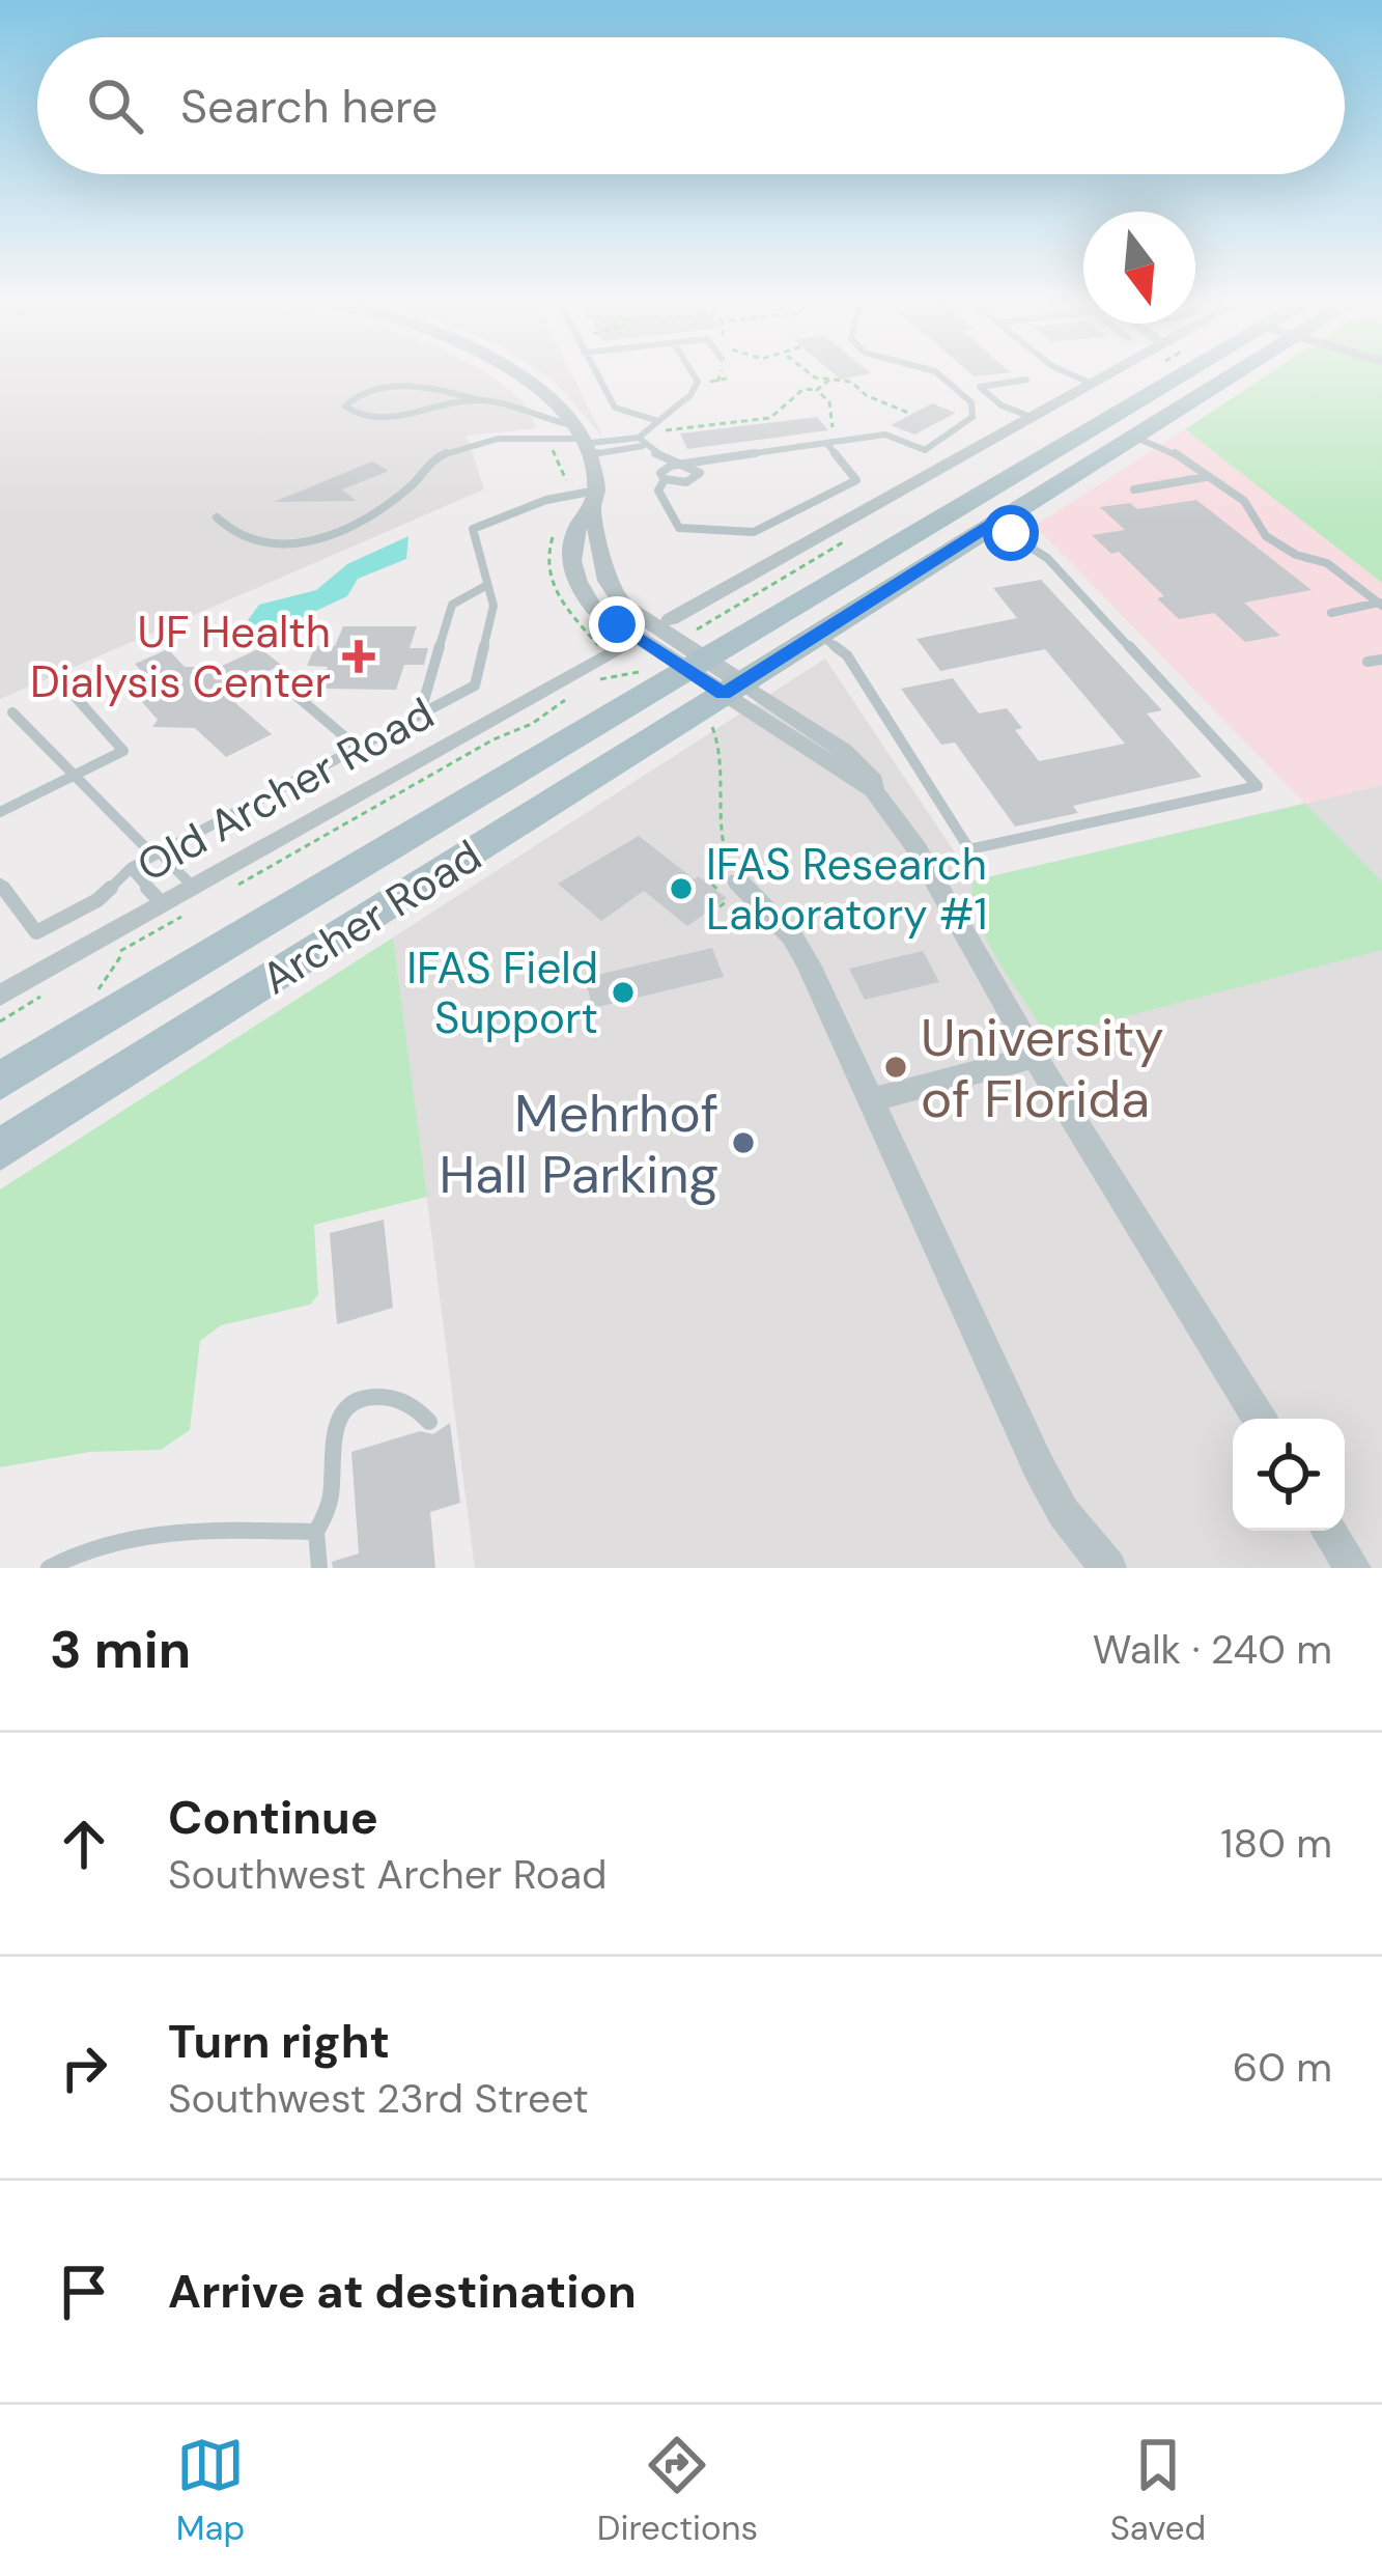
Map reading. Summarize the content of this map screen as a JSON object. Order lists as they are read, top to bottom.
{
  "streets": {
    "main road": ["Archer Road"],
    "street": ["Old Archer Road"]
  },
  "places": {
    "health": ["UF Health Dialysis Center"],
    "other": [
      "IFAS Research Laboratory #1",
      "IFAS Field Support",
      "University of Florida",
      "Mehrhof Hall Parking"
    ]
  },
  "north": "bottom",
  "page": {
    "search": "Search here",
    "heading": ["3 min", "Walk · 240 m"],
    "list": [
      ["Continue", "Southwest Archer Road", "180 m"],
      ["Turn right", "Southwest 23rd Street", "60 m"],
      "Arrive at destination"
    ],
    "nav": ["Map", "Directions", "Saved"]
  }
}
